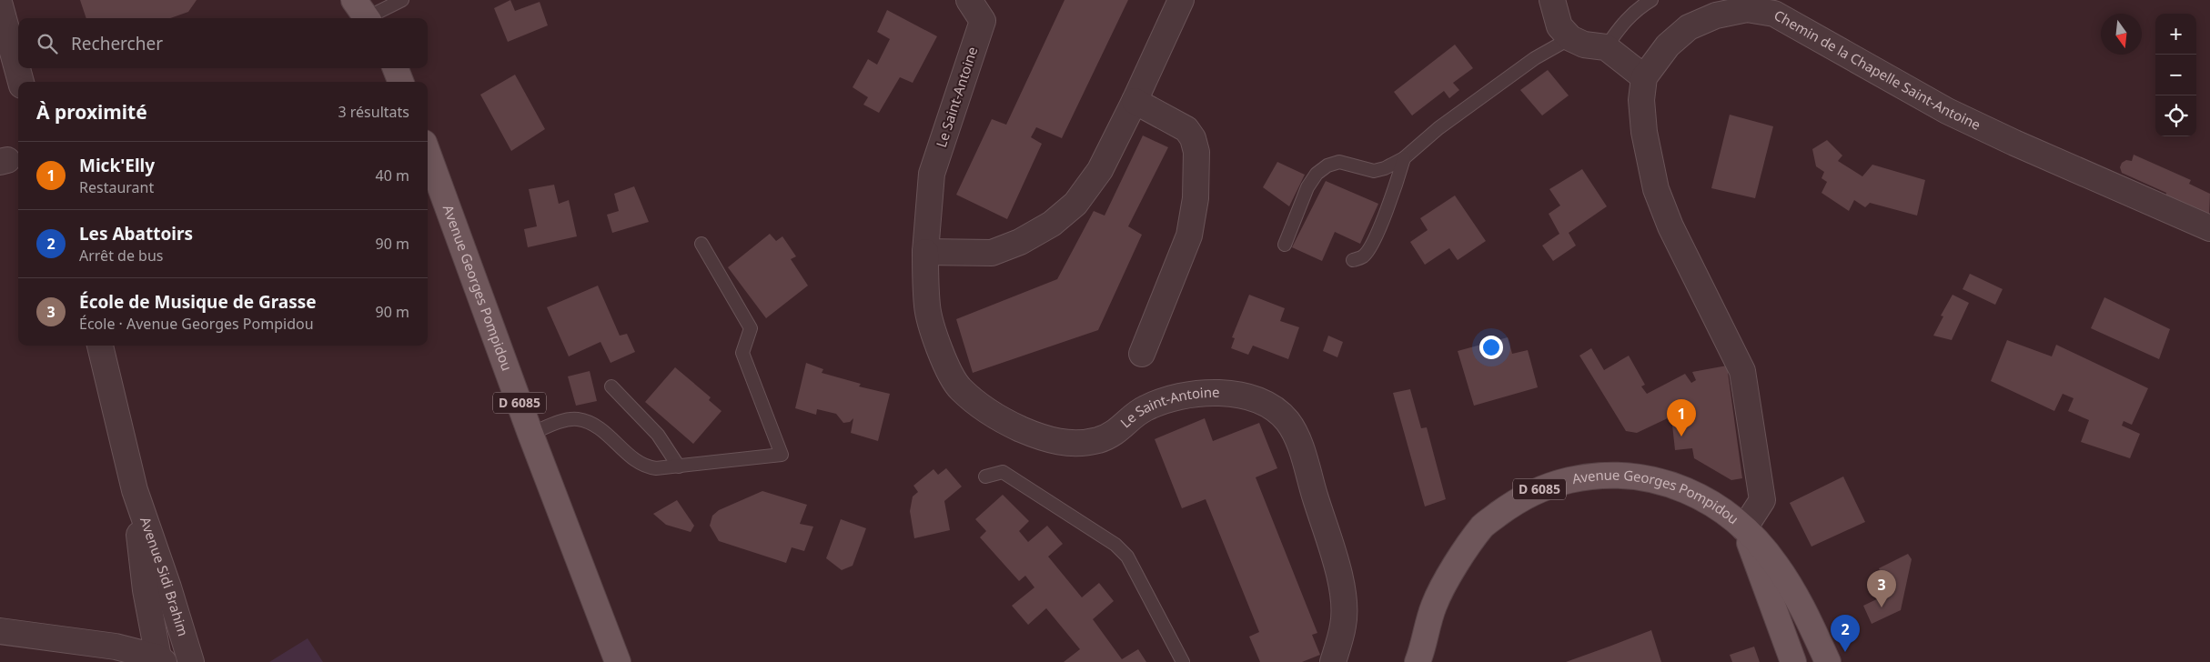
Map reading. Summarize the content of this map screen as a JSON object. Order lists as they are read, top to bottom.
{
  "streets": {
    "main road": ["Avenue Georges Pompidou", "D 6085"],
    "street": ["Chemin de la Chapelle Saint-Antoine", "Le Saint-Antoine", "Avenue Sidi Brahim"]
  },
  "crossings": [
    ["Chemin de la Chapelle Saint-Antoine", "Avenue Georges Pompidou"]
  ],
  "north": "bottom",
  "page": {
    "map_buttons": ["+", "−"],
    "search": "Rechercher",
    "heading": ["À proximité", "3 résultats"],
    "list": [
      {
        "mark": "1",
        "name": "Mick'Elly",
        "note": "Restaurant",
        "value": "40 m"
      },
      {
        "mark": "2",
        "name": "Les Abattoirs",
        "note": "Arrêt de bus",
        "value": "90 m"
      },
      {
        "mark": "3",
        "name": "École de Musique de Grasse",
        "note": "École · Avenue Georges Pompidou",
        "value": "90 m"
      }
    ],
    "pins": ["1", "3", "2"]
  }
}
